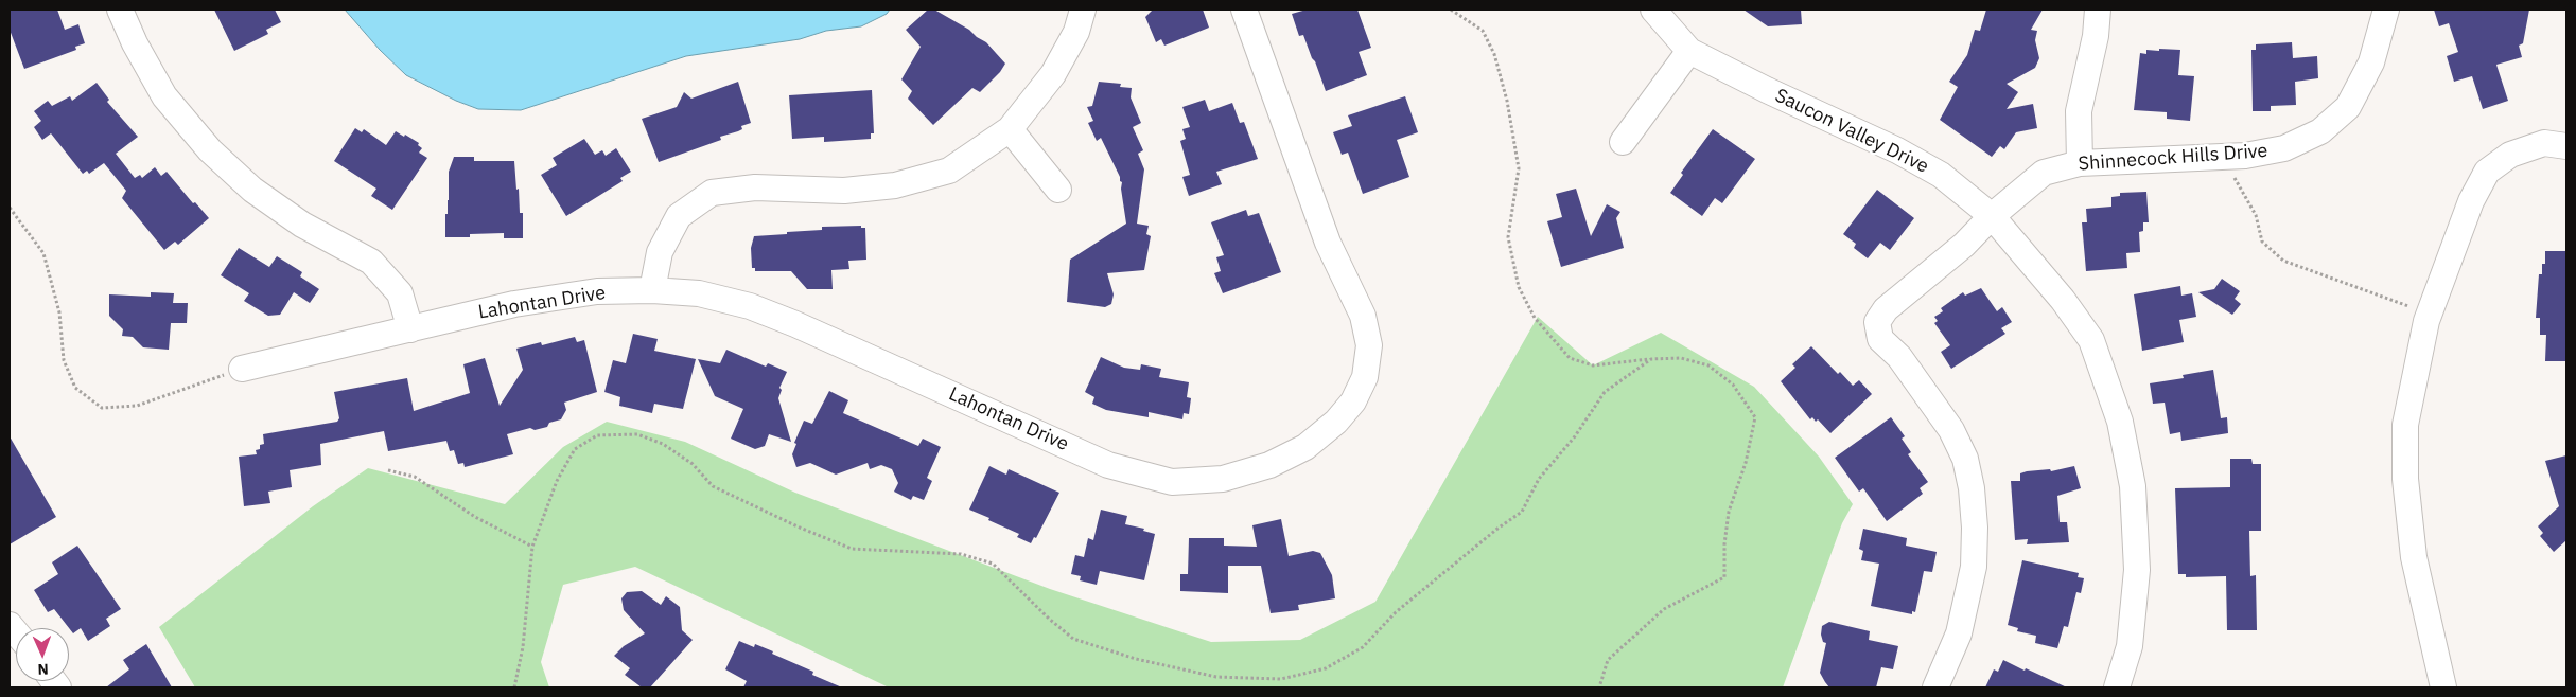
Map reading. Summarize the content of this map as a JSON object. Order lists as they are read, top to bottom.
{
  "streets": {
    "street": ["Saucon Valley Drive", "Shinnecock Hills Drive", "Lahontan Drive"]
  },
  "crossings": [
    ["Saucon Valley Drive", "Shinnecock Hills Drive"]
  ],
  "north": "bottom"
}
